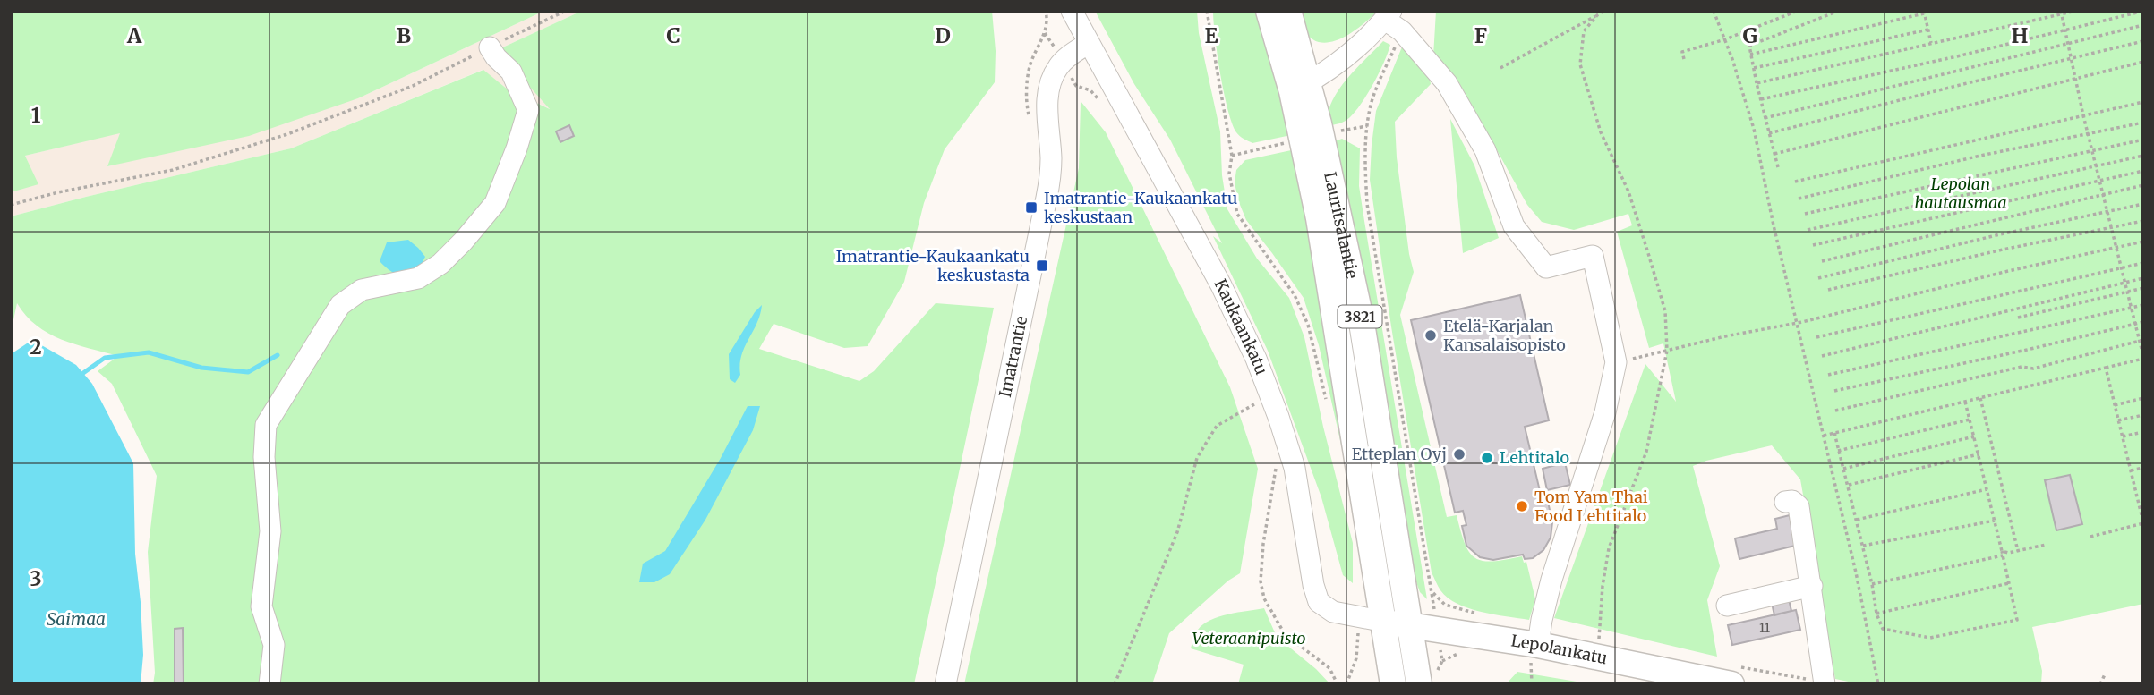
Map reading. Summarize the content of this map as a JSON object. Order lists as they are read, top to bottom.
{
  "streets": {
    "main road": ["Lauritsalantie", "3821", "Lepolankatu"],
    "street": ["Kaukaankatu", "Imatrantie"]
  },
  "crossings": [
    ["Lauritsalantie", "3821"],
    ["Lauritsalantie", "Kaukaankatu"],
    ["Lauritsalantie", "Lepolankatu"],
    ["3821", "Kaukaankatu"],
    ["3821", "Lepolankatu"],
    ["Kaukaankatu", "Imatrantie"],
    ["Kaukaankatu", "Lepolankatu"]
  ],
  "water": ["Saimaa"],
  "parks": ["Lepolan hautausmaa", "Veteraanipuisto"],
  "places": {
    "transit": ["Imatrantie-Kaukaankatu keskustaan", "Imatrantie-Kaukaankatu keskustasta"],
    "other": [
      "Etelä-Karjalan Kansalaisopisto",
      "Etteplan Oyj",
      "Lehtitalo",
      "Tom Yam Thai Food Lehtitalo"
    ]
  },
  "house_numbers": ["11"],
  "grid": {
    "columns": [
      "A",
      "B",
      "C",
      "D",
      "E",
      "F",
      "G",
      "H"
    ],
    "rows": ["1", "2", "3"]
  }
}
